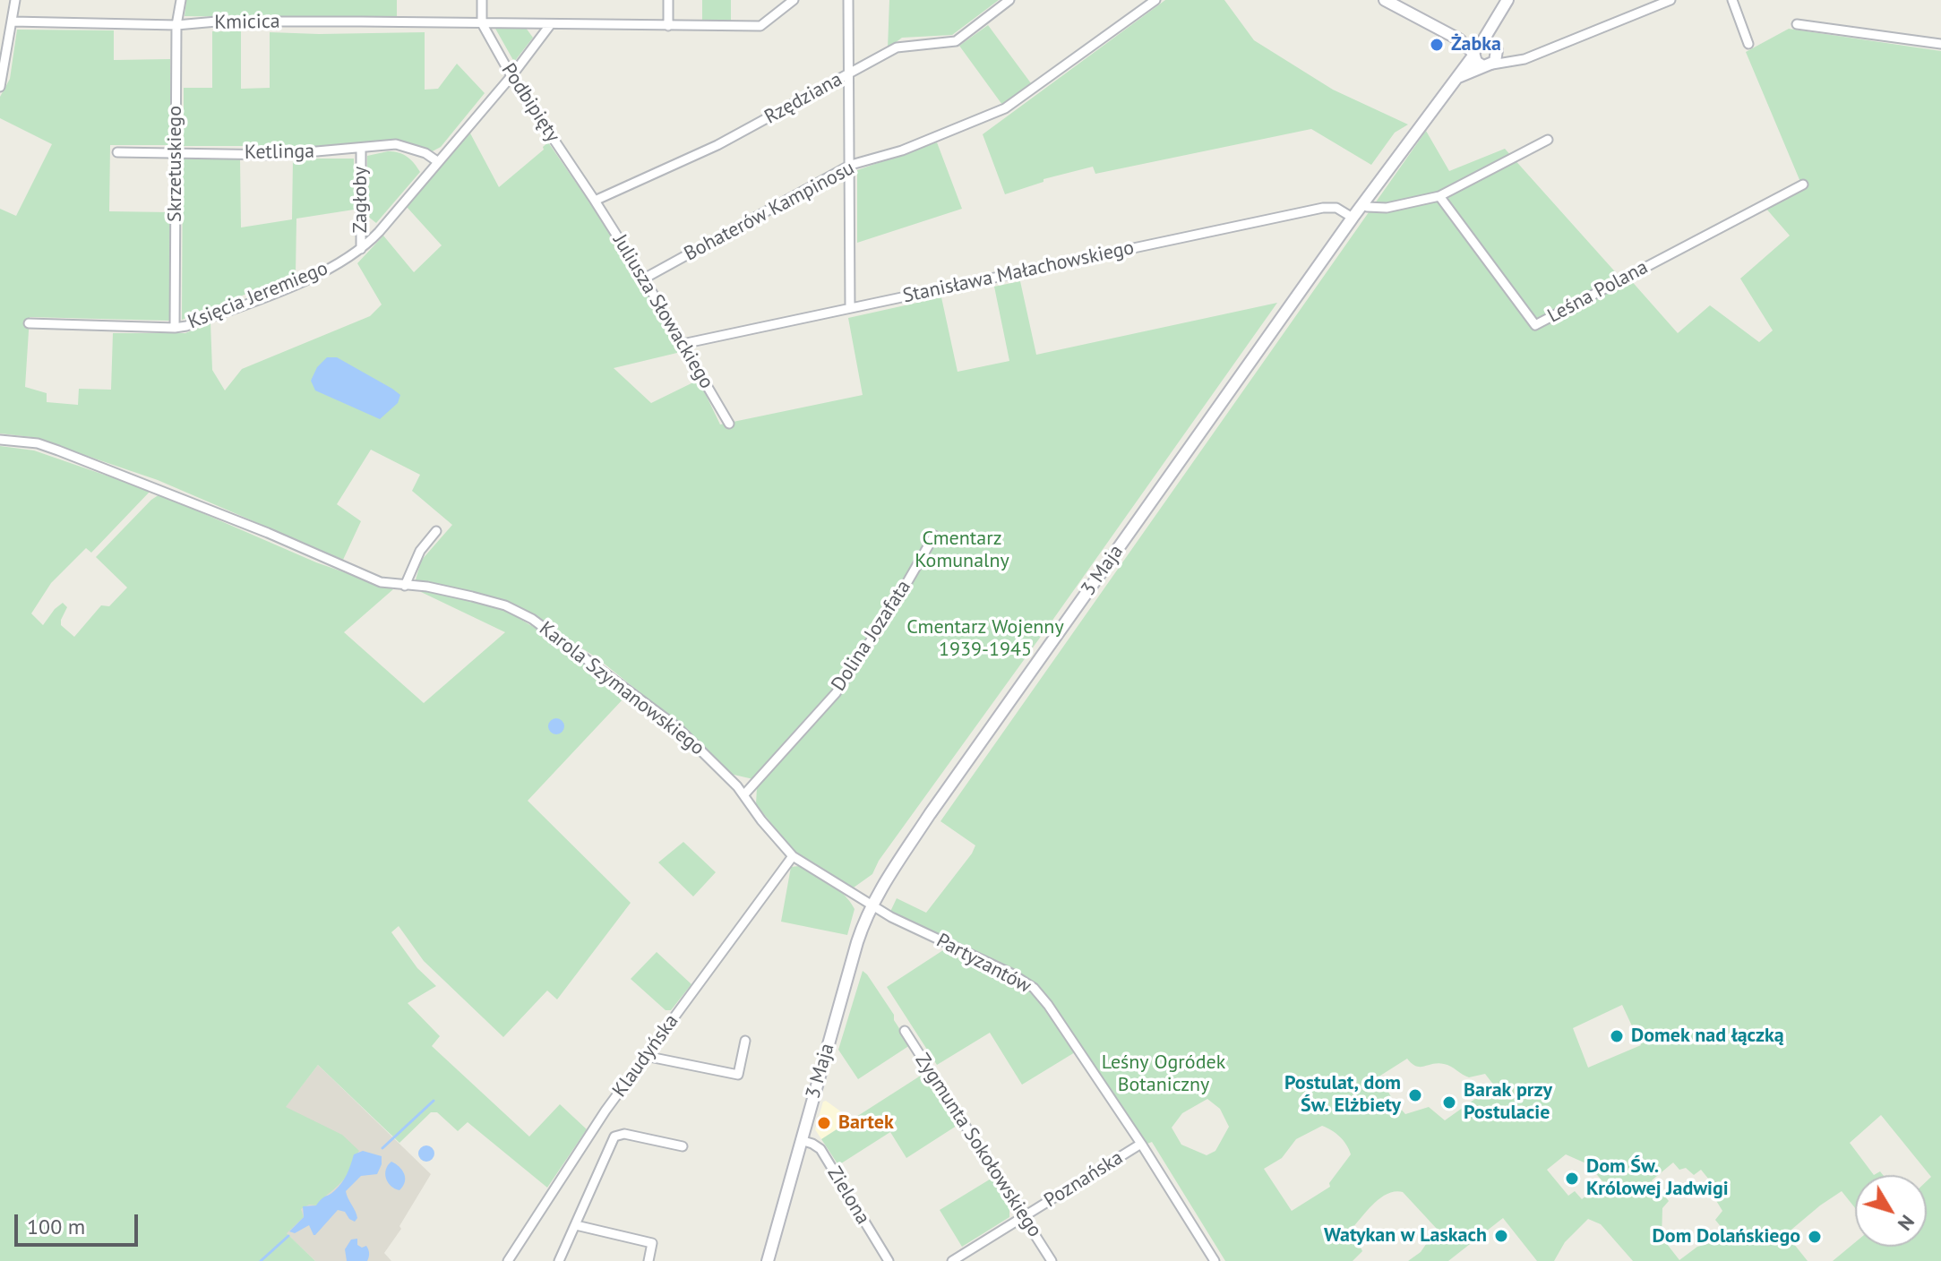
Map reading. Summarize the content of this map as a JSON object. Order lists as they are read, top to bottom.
{
  "streets": {
    "street": [
      "Kmicica",
      "Rzędziana",
      "Podbipięty",
      "Ketlinga",
      "Skrzetuskiego",
      "Zagłoby",
      "Bohaterów Kampinosu",
      "Stanisława Małachowskiego",
      "Leśna Polana",
      "Księcia Jeremiego",
      "Juliusza Słowackiego",
      "3 Maja",
      "Dolina Jozafata",
      "Karola Szymanowskiego",
      "Partyzantów",
      "Klaudyńska",
      "Zygmunta Sokołowskiego",
      "Poznańska",
      "Zielona"
    ]
  },
  "crossings": [
    ["Kmicica", "Podbipięty"],
    ["Kmicica", "Skrzetuskiego"],
    ["Rzędziana", "Podbipięty"],
    ["Rzędziana", "Juliusza Słowackiego"],
    ["Podbipięty", "Księcia Jeremiego"],
    ["Podbipięty", "Juliusza Słowackiego"],
    ["Ketlinga", "Skrzetuskiego"],
    ["Ketlinga", "Zagłoby"],
    ["Ketlinga", "Księcia Jeremiego"],
    ["Skrzetuskiego", "Księcia Jeremiego"],
    ["Zagłoby", "Księcia Jeremiego"],
    ["Bohaterów Kampinosu", "Juliusza Słowackiego"],
    ["Stanisława Małachowskiego", "Juliusza Słowackiego"],
    ["Stanisława Małachowskiego", "3 Maja"],
    ["3 Maja", "Karola Szymanowskiego"],
    ["3 Maja", "Partyzantów"],
    ["3 Maja", "Zielona"],
    ["Dolina Jozafata", "Karola Szymanowskiego"],
    ["Karola Szymanowskiego", "Partyzantów"],
    ["Karola Szymanowskiego", "Klaudyńska"],
    ["Partyzantów", "Poznańska"],
    ["Zygmunta Sokołowskiego", "Poznańska"]
  ],
  "parks": ["Cmentarz Komunalny", "Cmentarz Wojenny 1939-1945", "Leśny Ogródek Botaniczny"],
  "places": [
    "Żabka",
    "Domek nad łączką",
    "Postulat, dom Św. Elżbiety",
    "Barak przy Postulacie",
    "Bartek",
    "Dom Św. Królowej Jadwigi",
    "Watykan w Laskach",
    "Dom Dolańskiego"
  ],
  "scale_bar": "100 m",
  "north": "bottom right"
}
